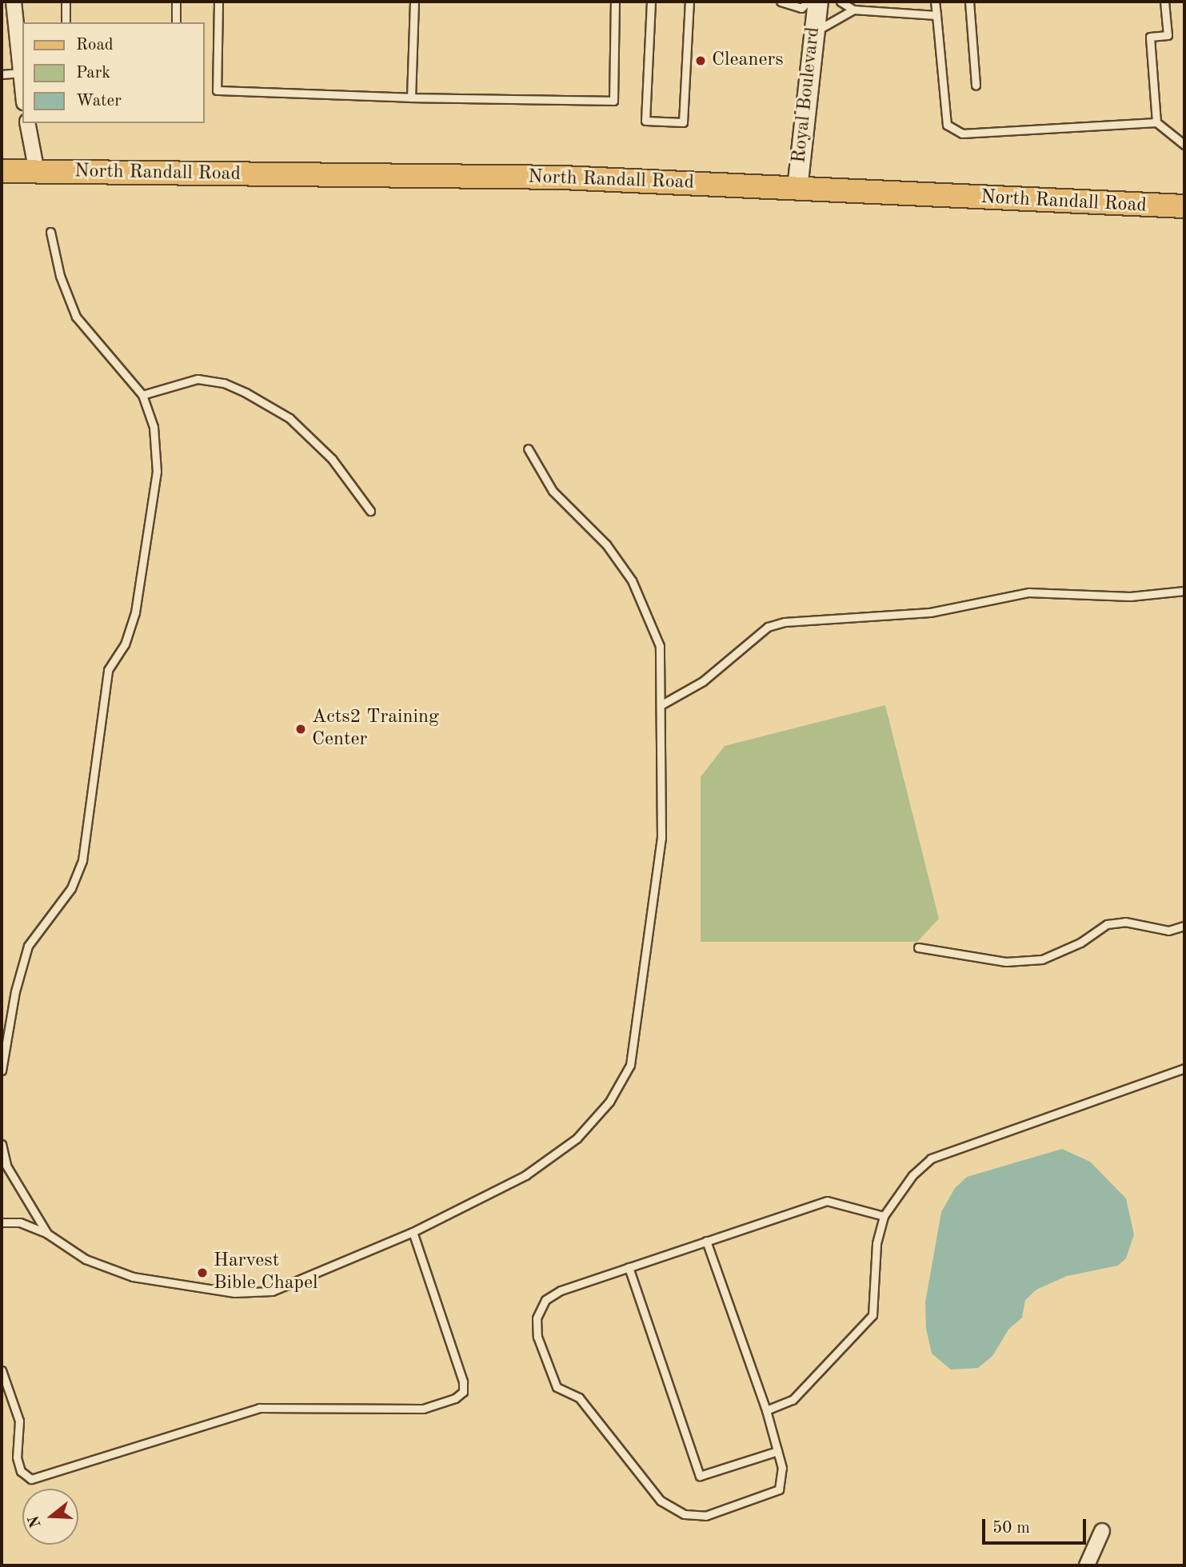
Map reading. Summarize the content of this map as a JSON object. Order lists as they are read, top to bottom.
{
  "streets": {
    "main road": ["North Randall Road"],
    "street": ["Royal Boulevard"]
  },
  "crossings": [
    ["Royal Boulevard", "North Randall Road"]
  ],
  "places": ["Cleaners", "Acts2 Training Center", "Harvest Bible Chapel"],
  "legend": ["Road", "Park", "Water"],
  "scale_bar": "50 m",
  "north": "left"
}
